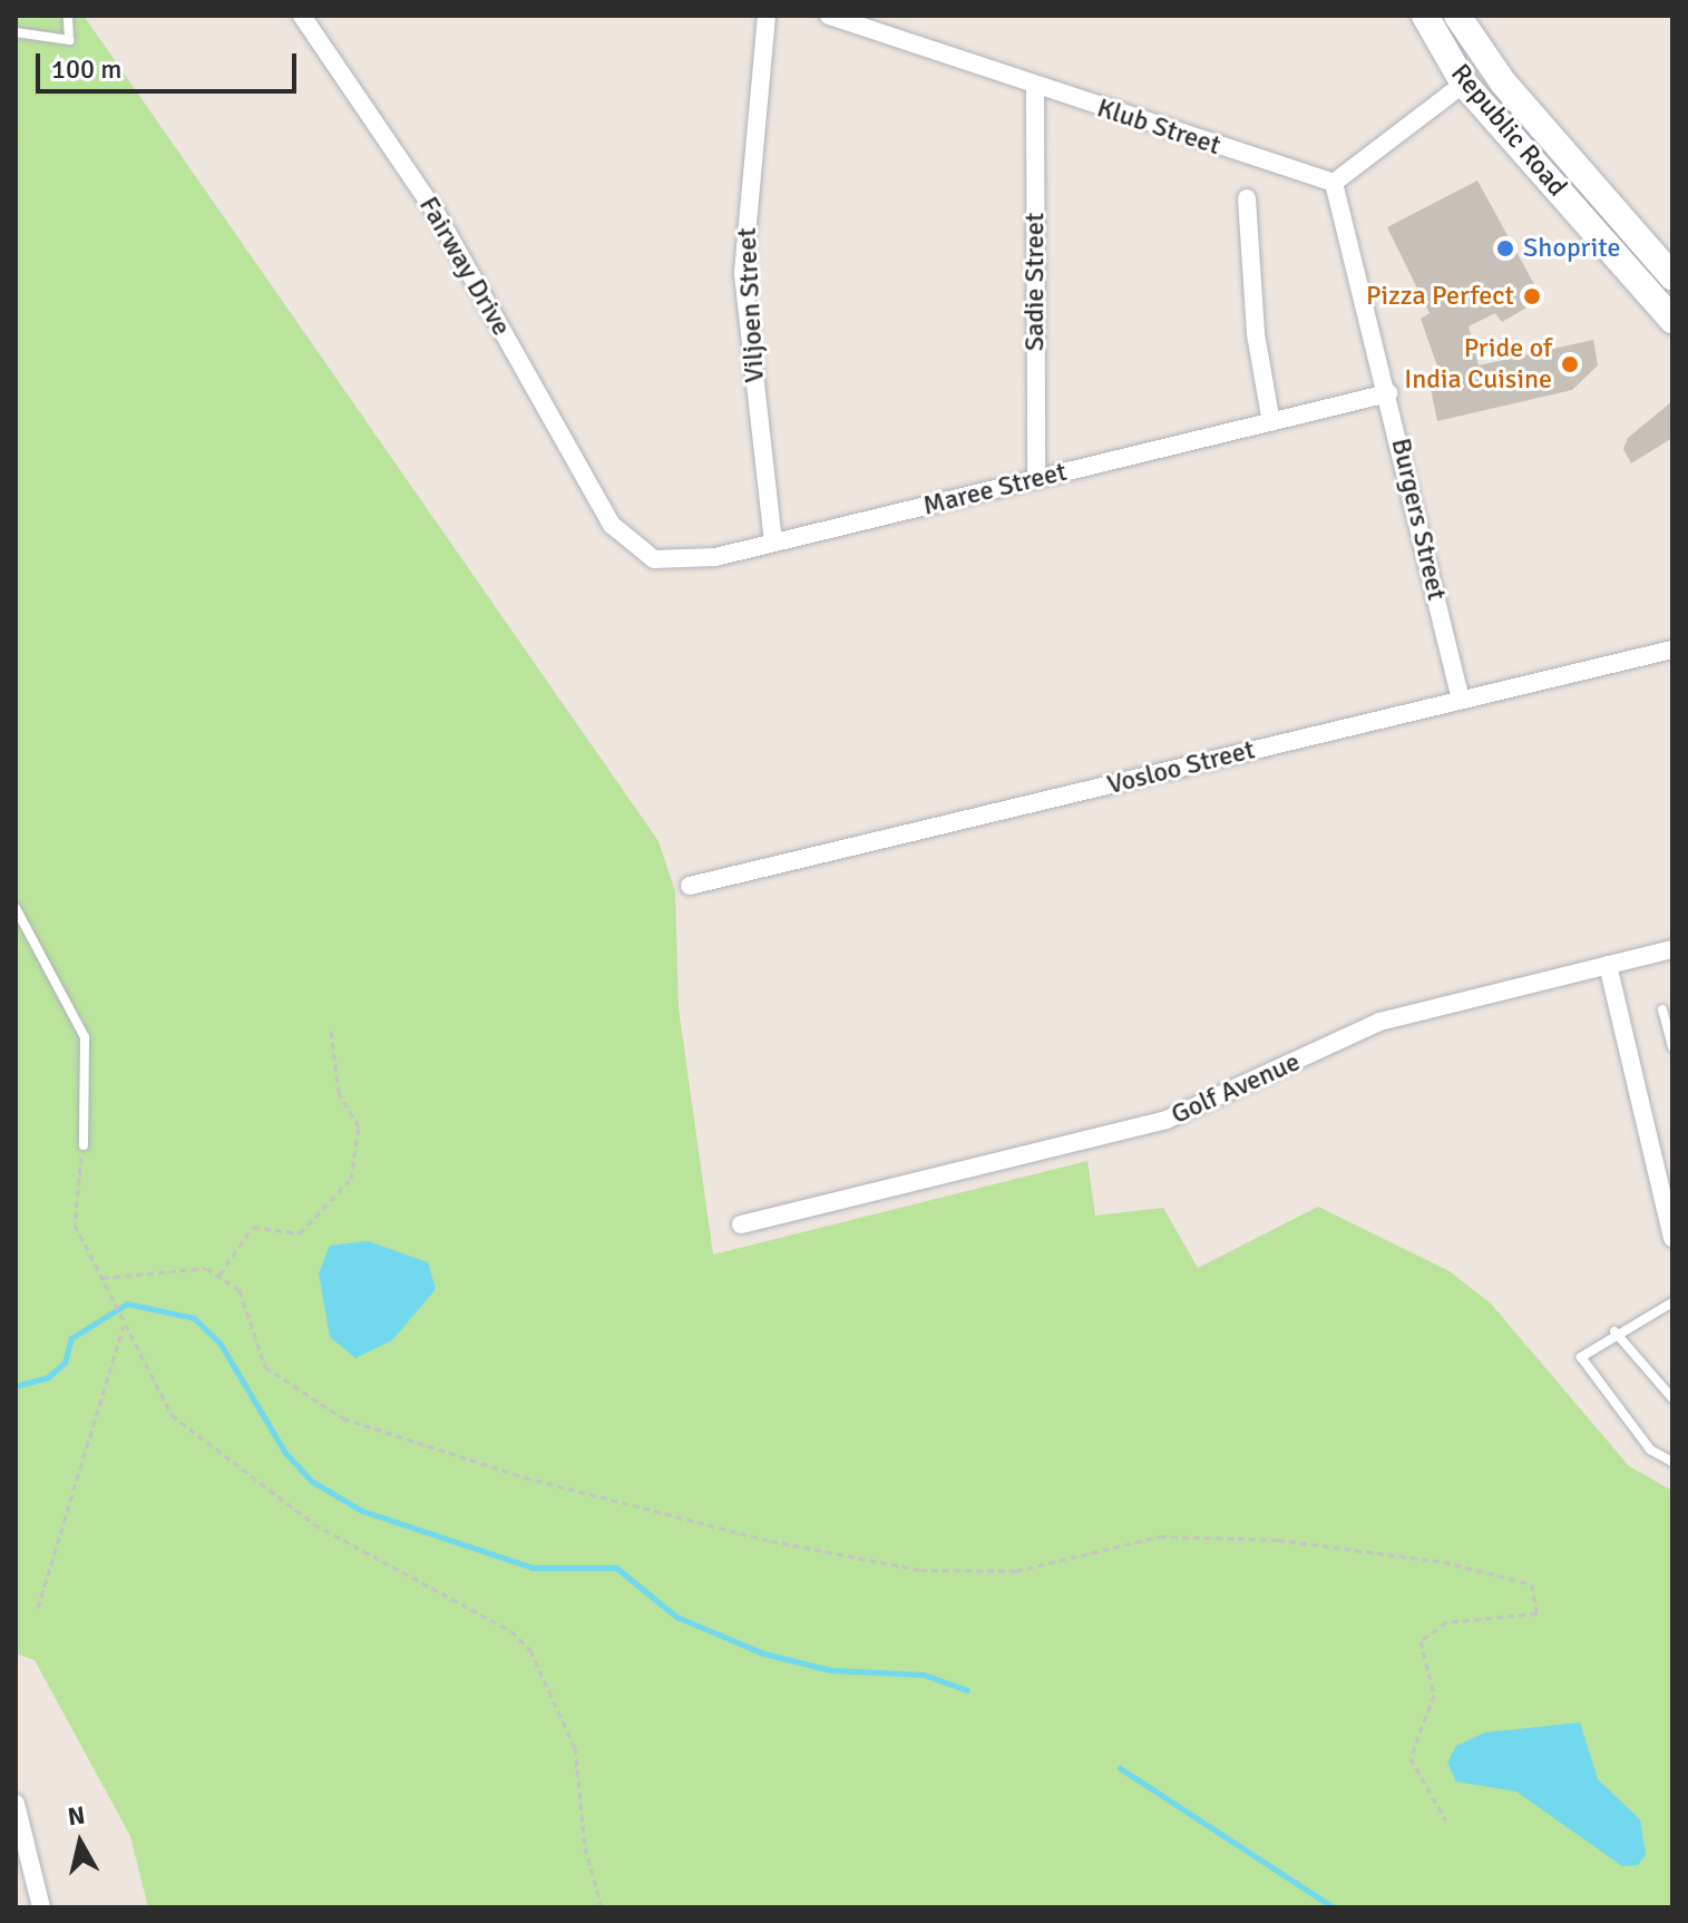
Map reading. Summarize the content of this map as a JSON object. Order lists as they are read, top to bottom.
{
  "streets": {
    "main road": ["Republic Road"],
    "street": [
      "Klub Street",
      "Fairway Drive",
      "Sadie Street",
      "Viljoen Street",
      "Maree Street",
      "Burgers Street",
      "Vosloo Street",
      "Golf Avenue"
    ]
  },
  "crossings": [
    ["Klub Street", "Sadie Street"],
    ["Klub Street", "Burgers Street"],
    ["Fairway Drive", "Maree Street"],
    ["Sadie Street", "Maree Street"],
    ["Viljoen Street", "Maree Street"],
    ["Maree Street", "Burgers Street"],
    ["Burgers Street", "Vosloo Street"]
  ],
  "places": ["Shoprite", "Pizza Perfect", "Pride of India Cuisine"],
  "scale_bar": "100 m",
  "north": "top"
}
